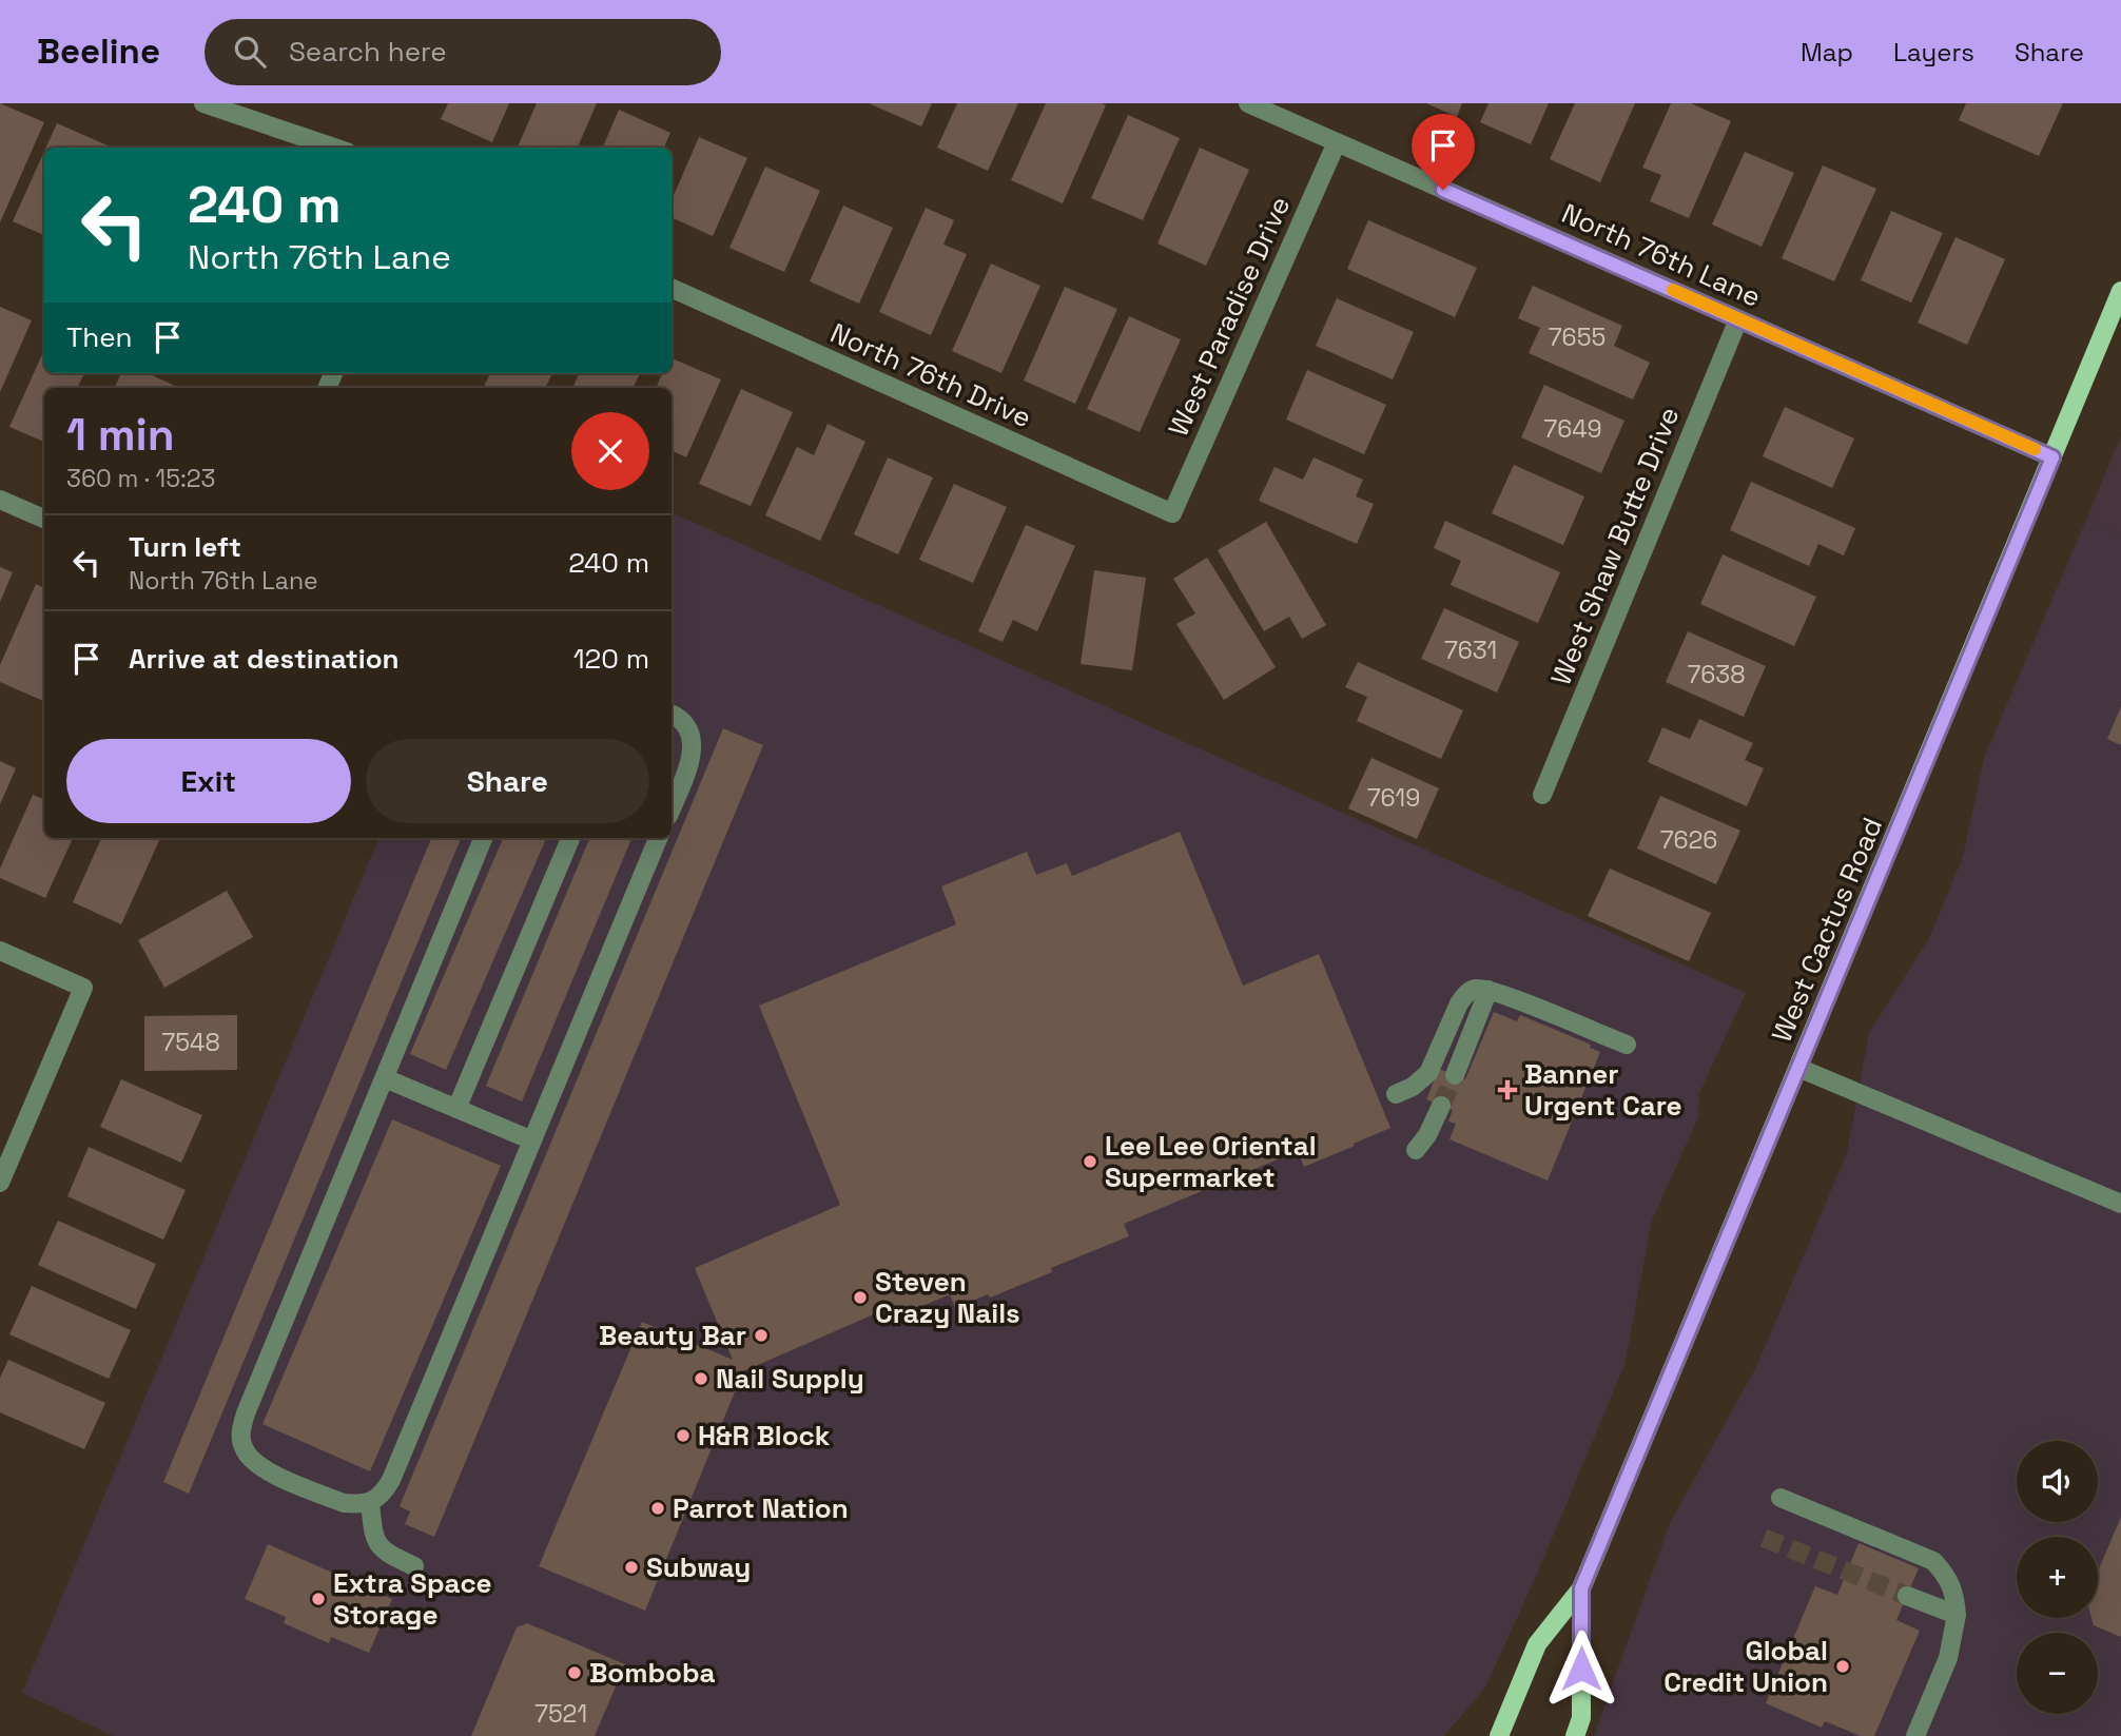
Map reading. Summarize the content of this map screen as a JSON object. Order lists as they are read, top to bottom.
{
  "streets": {
    "main road": ["West Cactus Road"],
    "street": [
      "North 76th Lane",
      "West Paradise Drive",
      "North 76th Drive",
      "West Shaw Butte Drive"
    ]
  },
  "crossings": [
    ["North 76th Lane", "West Paradise Drive"],
    ["North 76th Lane", "West Shaw Butte Drive"],
    ["North 76th Lane", "West Cactus Road"],
    ["West Paradise Drive", "North 76th Drive"]
  ],
  "places": {
    "health": ["Banner Urgent Care"],
    "other": [
      "Lee Lee Oriental Supermarket",
      "Steven Crazy Nails",
      "Beauty Bar",
      "Nail Supply",
      "H&R Block",
      "Parrot Nation",
      "Subway",
      "Extra Space Storage",
      "Global Credit Union",
      "Bomboba"
    ]
  },
  "house_numbers": [
    "7655",
    "7649",
    "7631",
    "7638",
    "7619",
    "7626",
    "7548",
    "7521"
  ],
  "page": {
    "header": "Beeline",
    "search": "Search here",
    "nav": ["Map", "Layers", "Share"],
    "turn": ["240 m", "North 76th Lane"],
    "then": "Then",
    "heading": ["1 min", "360 m · 15:23"],
    "list": [
      {
        "name": "Turn left",
        "note": "North 76th Lane",
        "value": "240 m"
      },
      {
        "name": "Arrive at destination",
        "value": "120 m"
      }
    ],
    "buttons": ["Exit", "Share"],
    "map_buttons": ["+", "−"]
  }
}
